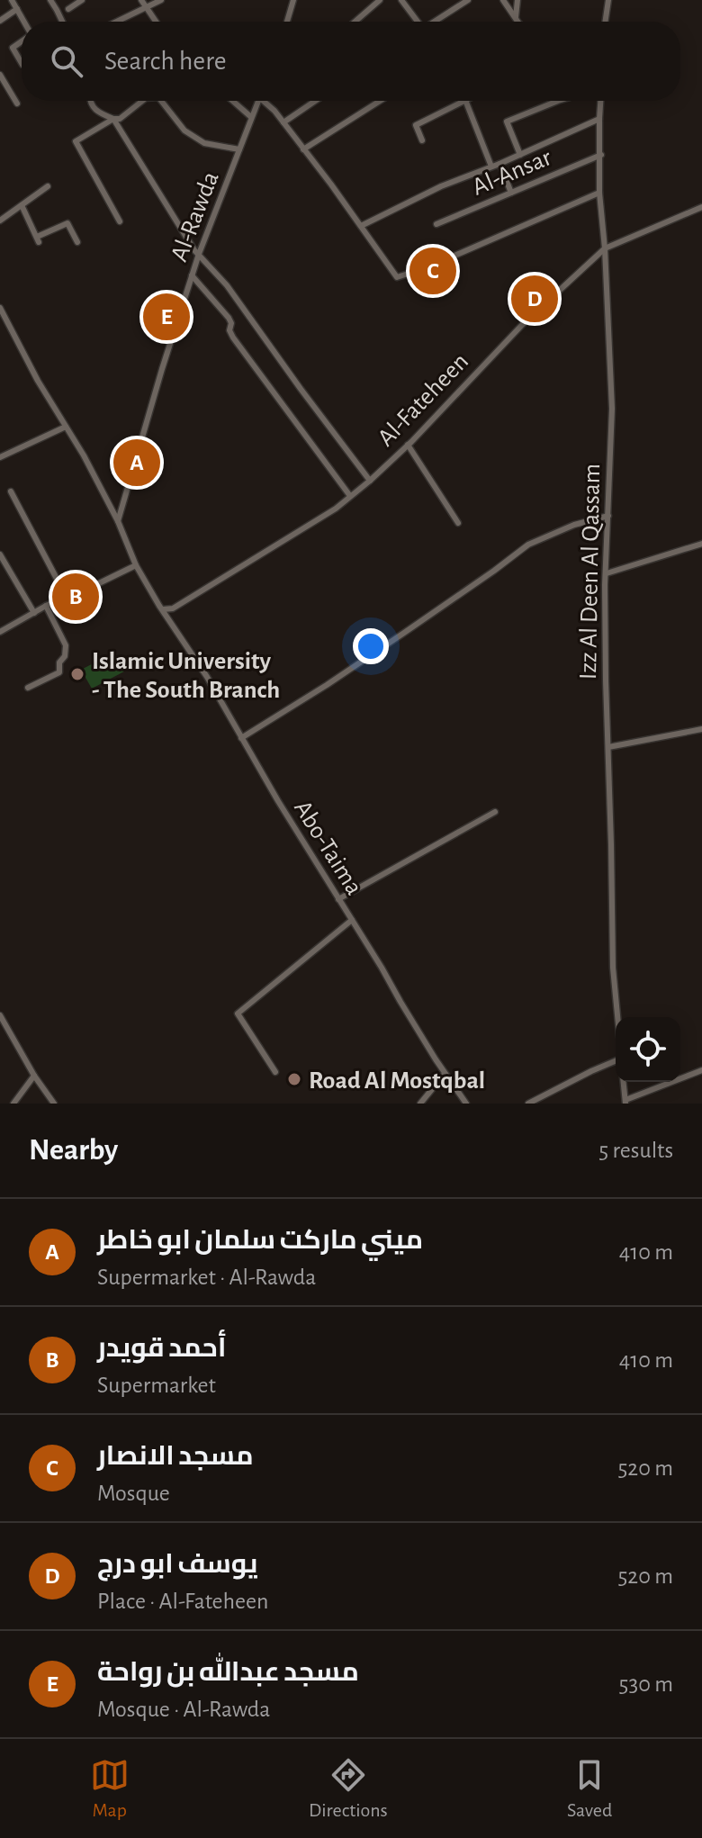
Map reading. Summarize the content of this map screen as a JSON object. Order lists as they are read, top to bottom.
{
  "streets": {
    "street": [
      "Al-Ansar",
      "Al-Rawda",
      "Al-Fateheen",
      "Izz Al Deen Al Qassam",
      "Abo-Taima"
    ]
  },
  "crossings": [
    ["Al-Ansar", "Izz Al Deen Al Qassam"],
    ["Al-Rawda", "Abo-Taima"],
    ["Al-Fateheen", "Izz Al Deen Al Qassam"],
    ["Al-Fateheen", "Abo-Taima"]
  ],
  "places": ["Islamic University - The South Branch", "Road Al Mostqbal"],
  "page": {
    "search": "Search here",
    "pins": [
      "C",
      "D",
      "E",
      "A",
      "B"
    ],
    "heading": ["Nearby", "5 results"],
    "list": [
      {
        "mark": "A",
        "name": "ميني ماركت سلمان ابو خاطر",
        "note": "Supermarket · Al-Rawda",
        "value": "410 m"
      },
      {
        "mark": "B",
        "name": "أحمد قويدر",
        "note": "Supermarket",
        "value": "410 m"
      },
      {
        "mark": "C",
        "name": "مسجد الانصار",
        "note": "Mosque",
        "value": "520 m"
      },
      {
        "mark": "D",
        "name": "يوسف ابو درج",
        "note": "Place · Al-Fateheen",
        "value": "520 m"
      },
      {
        "mark": "E",
        "name": "مسجد عبدالله بن رواحة",
        "note": "Mosque · Al-Rawda",
        "value": "530 m"
      }
    ],
    "nav": ["Map", "Directions", "Saved"]
  }
}
